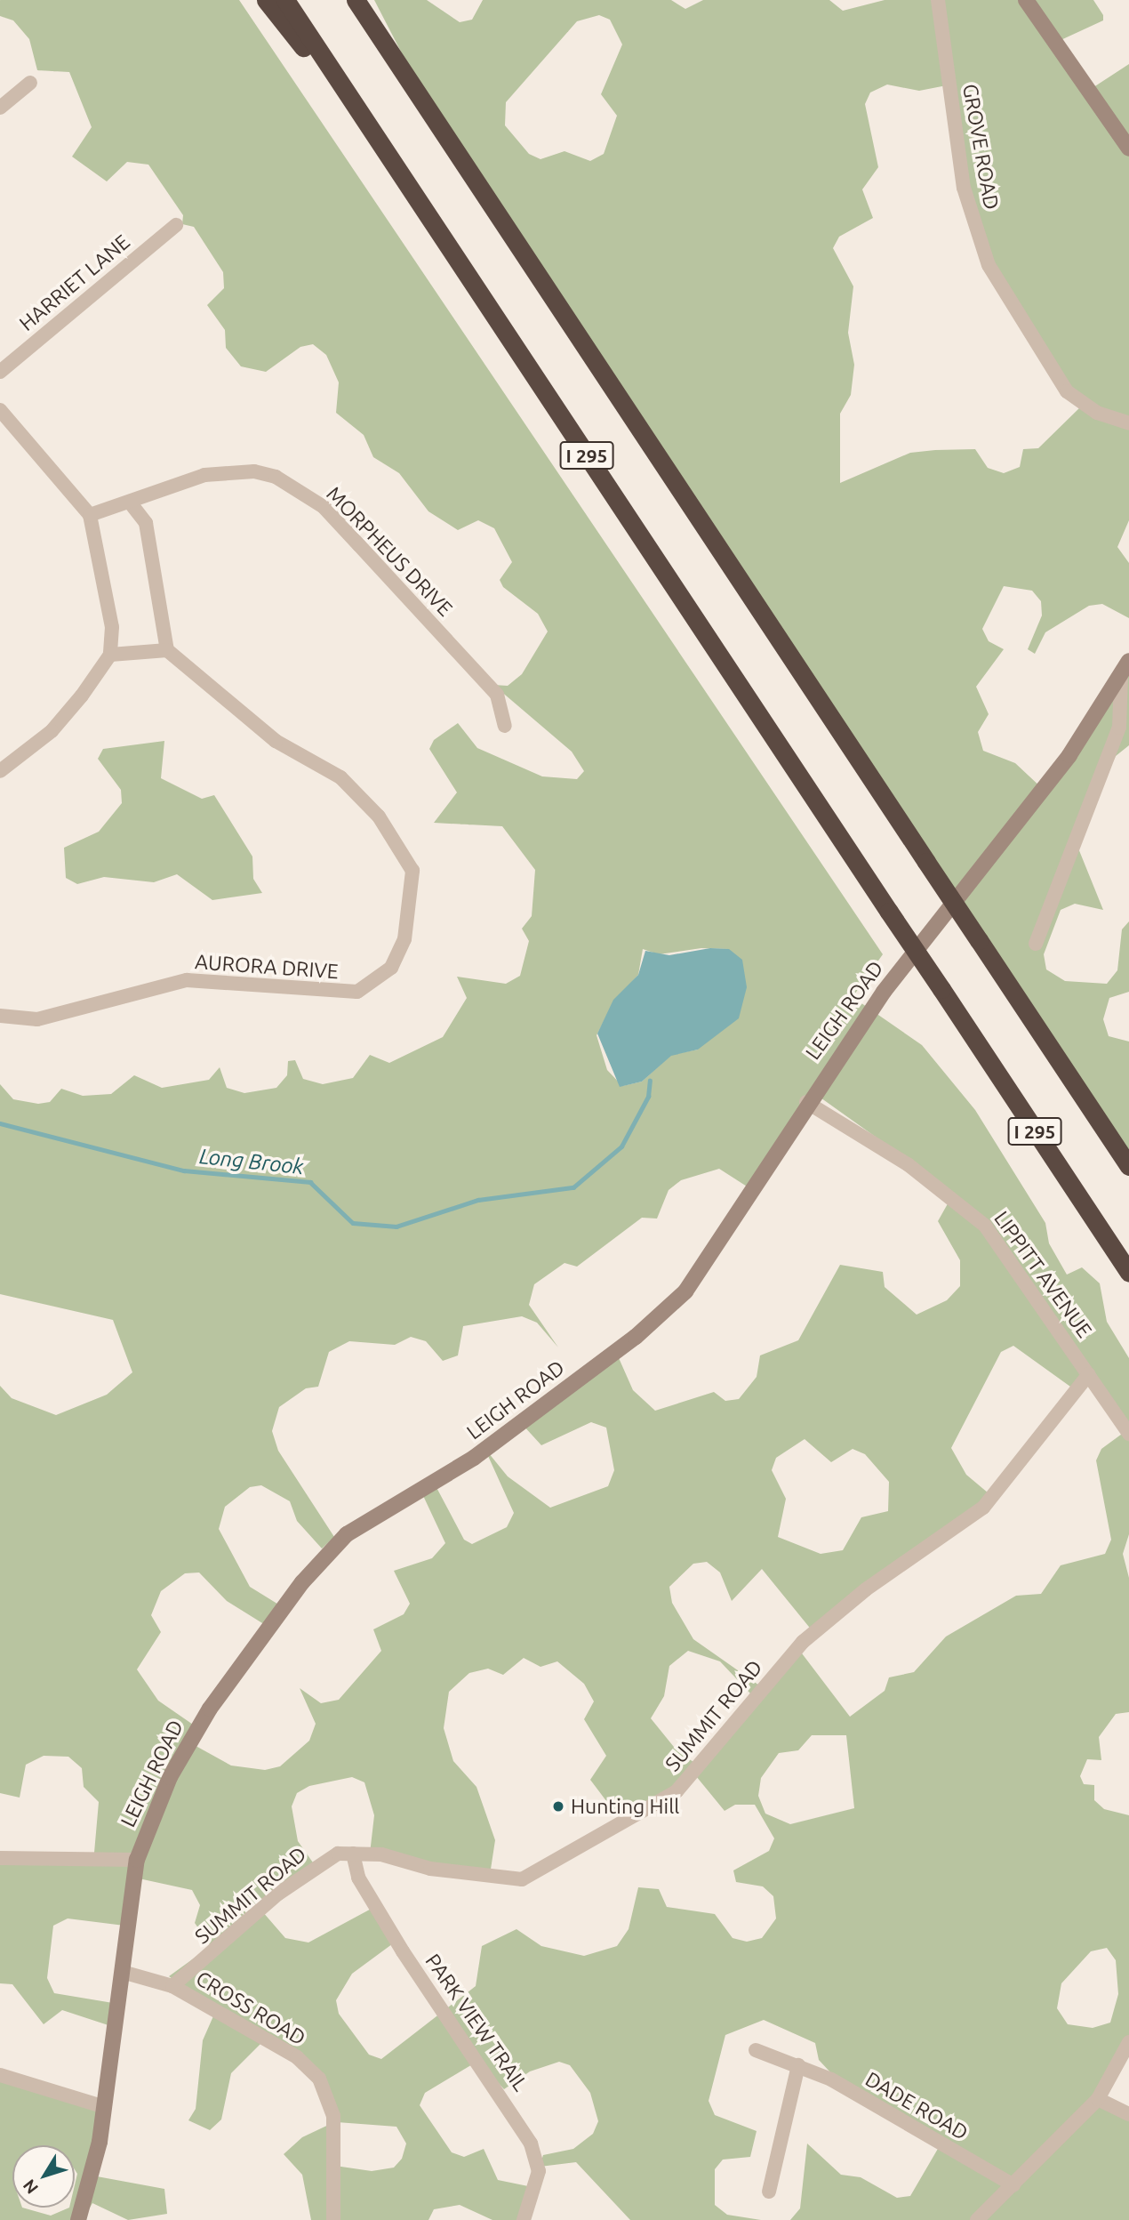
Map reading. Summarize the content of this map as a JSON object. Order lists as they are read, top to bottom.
{
  "streets": {
    "highway": ["I 295"],
    "street": [
      "GROVE ROAD",
      "HARRIET LANE",
      "MORPHEUS DRIVE",
      "AURORA DRIVE",
      "LEIGH ROAD",
      "LIPPITT AVENUE",
      "SUMMIT ROAD",
      "CROSS ROAD",
      "PARK VIEW TRAIL",
      "DADE ROAD"
    ]
  },
  "crossings": [
    ["LEIGH ROAD", "LIPPITT AVENUE"],
    ["LEIGH ROAD", "CROSS ROAD"],
    ["LIPPITT AVENUE", "SUMMIT ROAD"],
    ["SUMMIT ROAD", "CROSS ROAD"],
    ["SUMMIT ROAD", "PARK VIEW TRAIL"]
  ],
  "water": ["Long Brook"],
  "places": ["Hunting Hill"],
  "north": "bottom left"
}
